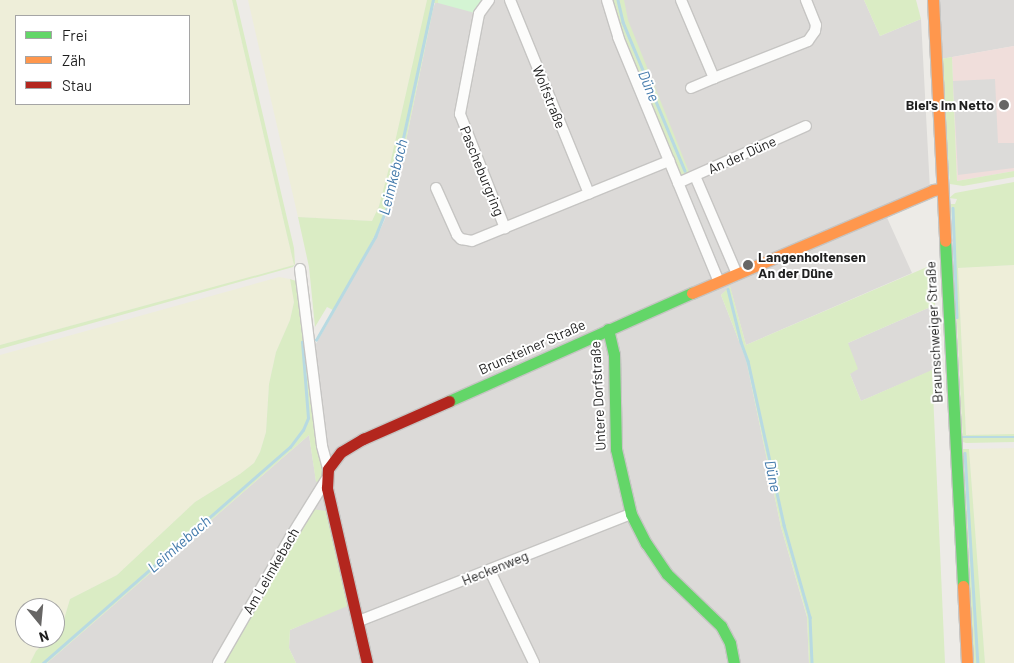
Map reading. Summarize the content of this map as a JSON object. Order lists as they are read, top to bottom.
{
  "streets": {
    "street": [
      "Wolfstraße",
      "An der Düne",
      "Pascheburgring",
      "Braunschweiger Straße",
      "Brunsteiner Straße",
      "Untere Dorfstraße",
      "Heckenweg",
      "Am Leimkebach"
    ]
  },
  "crossings": [
    ["Wolfstraße", "Pascheburgring"],
    ["Braunschweiger Straße", "Brunsteiner Straße"],
    ["Brunsteiner Straße", "Untere Dorfstraße"],
    ["Brunsteiner Straße", "Am Leimkebach"],
    ["Untere Dorfstraße", "Heckenweg"]
  ],
  "water": ["Düne", "Leimkebach"],
  "places": ["Biel's im Netto", "Langenholtensen An der Düne"],
  "legend": ["Frei", "Zäh", "Stau"],
  "north": "bottom"
}
